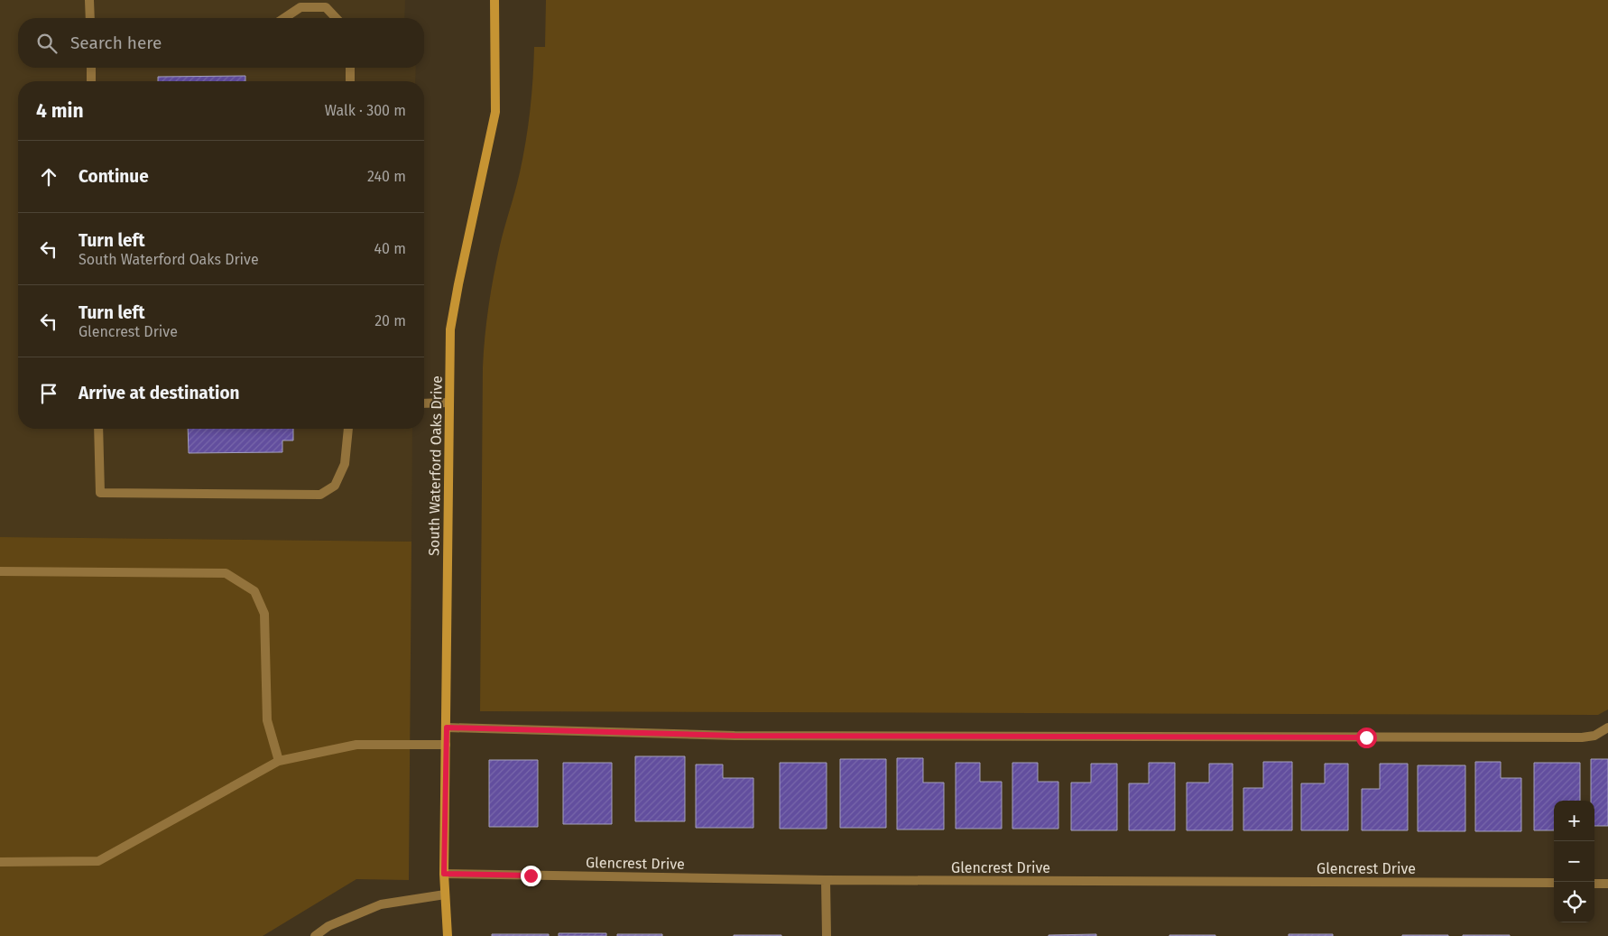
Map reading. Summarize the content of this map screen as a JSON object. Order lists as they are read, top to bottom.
{
  "streets": {
    "street": ["South Waterford Oaks Drive", "Glencrest Drive"]
  },
  "crossings": [
    ["South Waterford Oaks Drive", "Glencrest Drive"]
  ],
  "page": {
    "search": "Search here",
    "heading": ["4 min", "Walk · 300 m"],
    "list": [
      ["Continue", "240 m"],
      ["Turn left", "South Waterford Oaks Drive", "40 m"],
      ["Turn left", "Glencrest Drive", "20 m"],
      "Arrive at destination"
    ],
    "map_buttons": ["+", "−"]
  }
}
